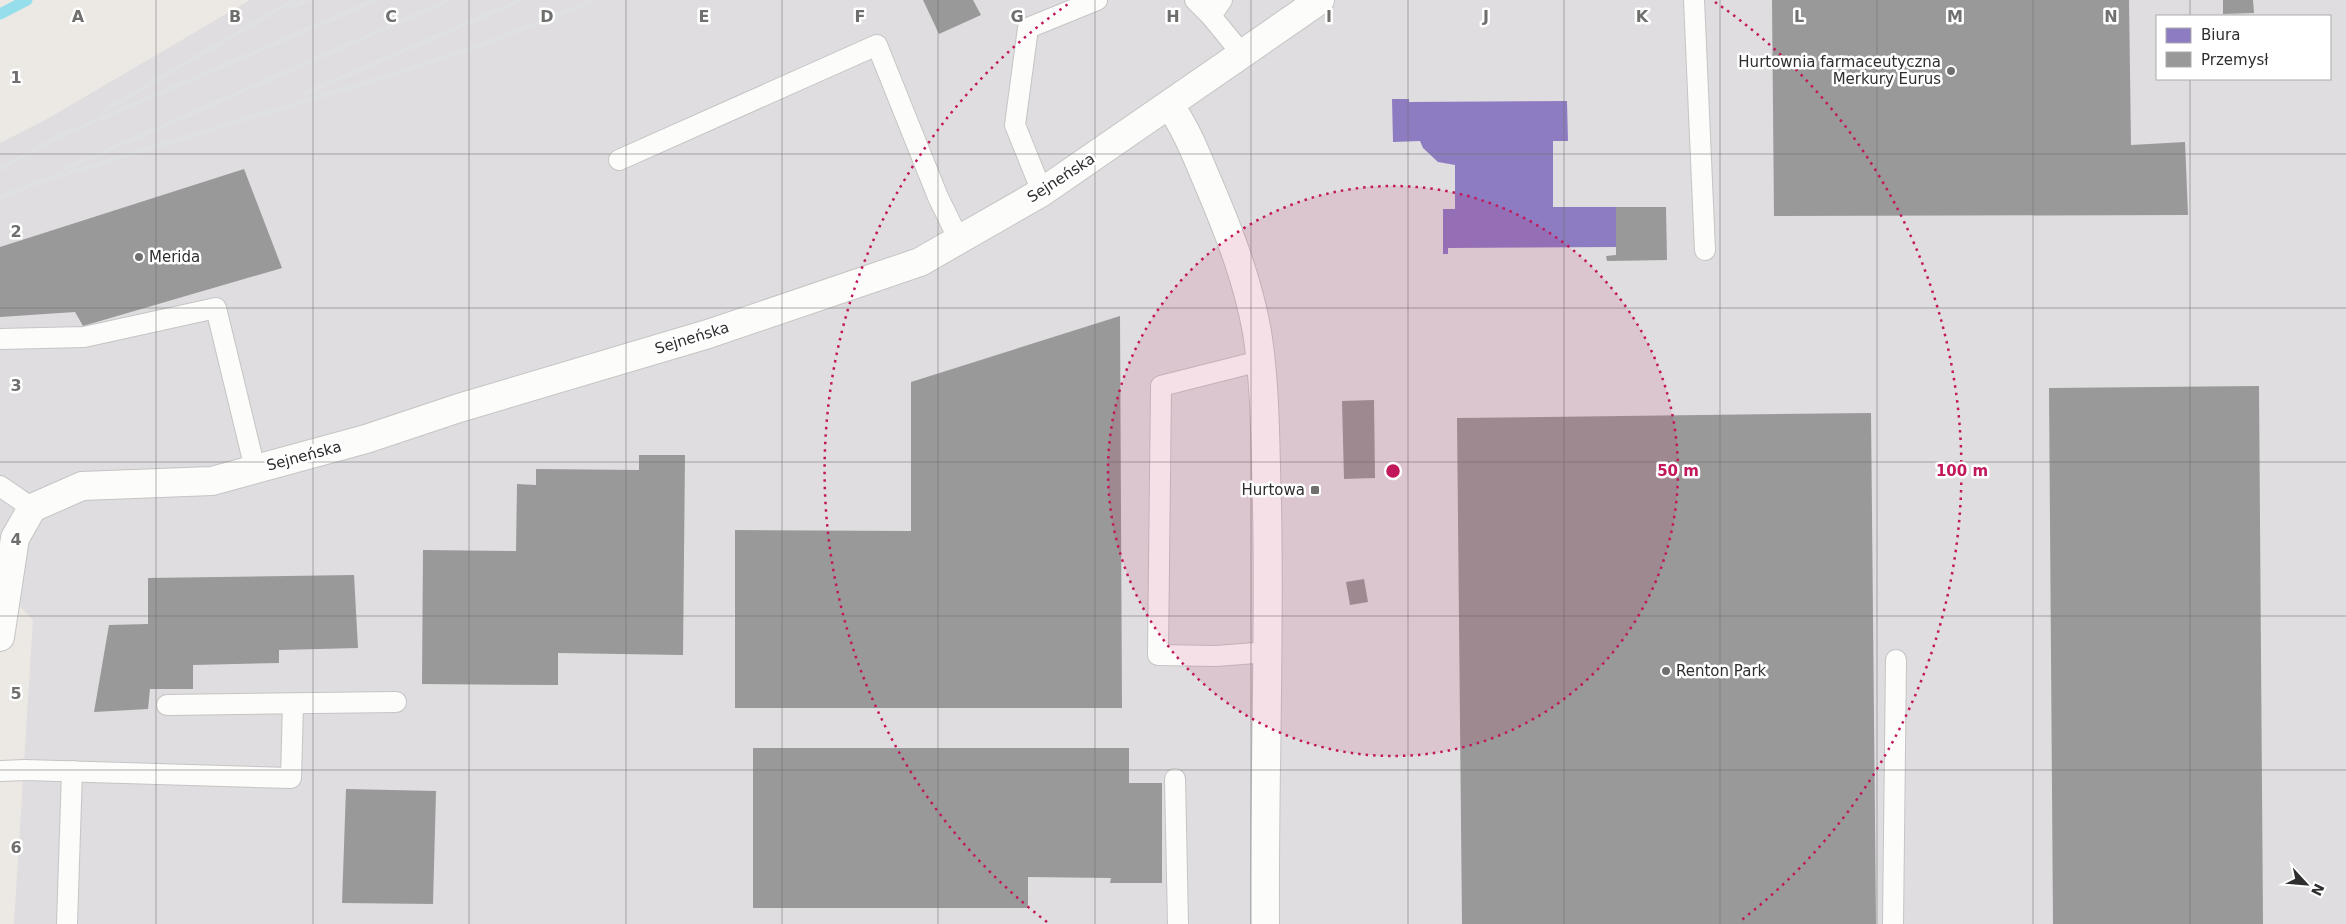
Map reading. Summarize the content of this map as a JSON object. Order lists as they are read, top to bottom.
{
  "streets": {
    "street": ["Sejneńska"]
  },
  "places": {
    "other": ["Hurtownia farmaceutyczna Merkury Eurus", "Merida", "Renton Park"],
    "transit": ["Hurtowa"]
  },
  "legend": ["Biura", "Przemysł"],
  "north": "bottom right",
  "grid": {
    "columns": [
      "A",
      "B",
      "C",
      "D",
      "E",
      "F",
      "G",
      "H",
      "I",
      "J",
      "K",
      "L",
      "M",
      "N"
    ],
    "rows": [
      "1",
      "2",
      "3",
      "4",
      "5",
      "6"
    ]
  },
  "rings": ["50 m", "100 m"]
}
